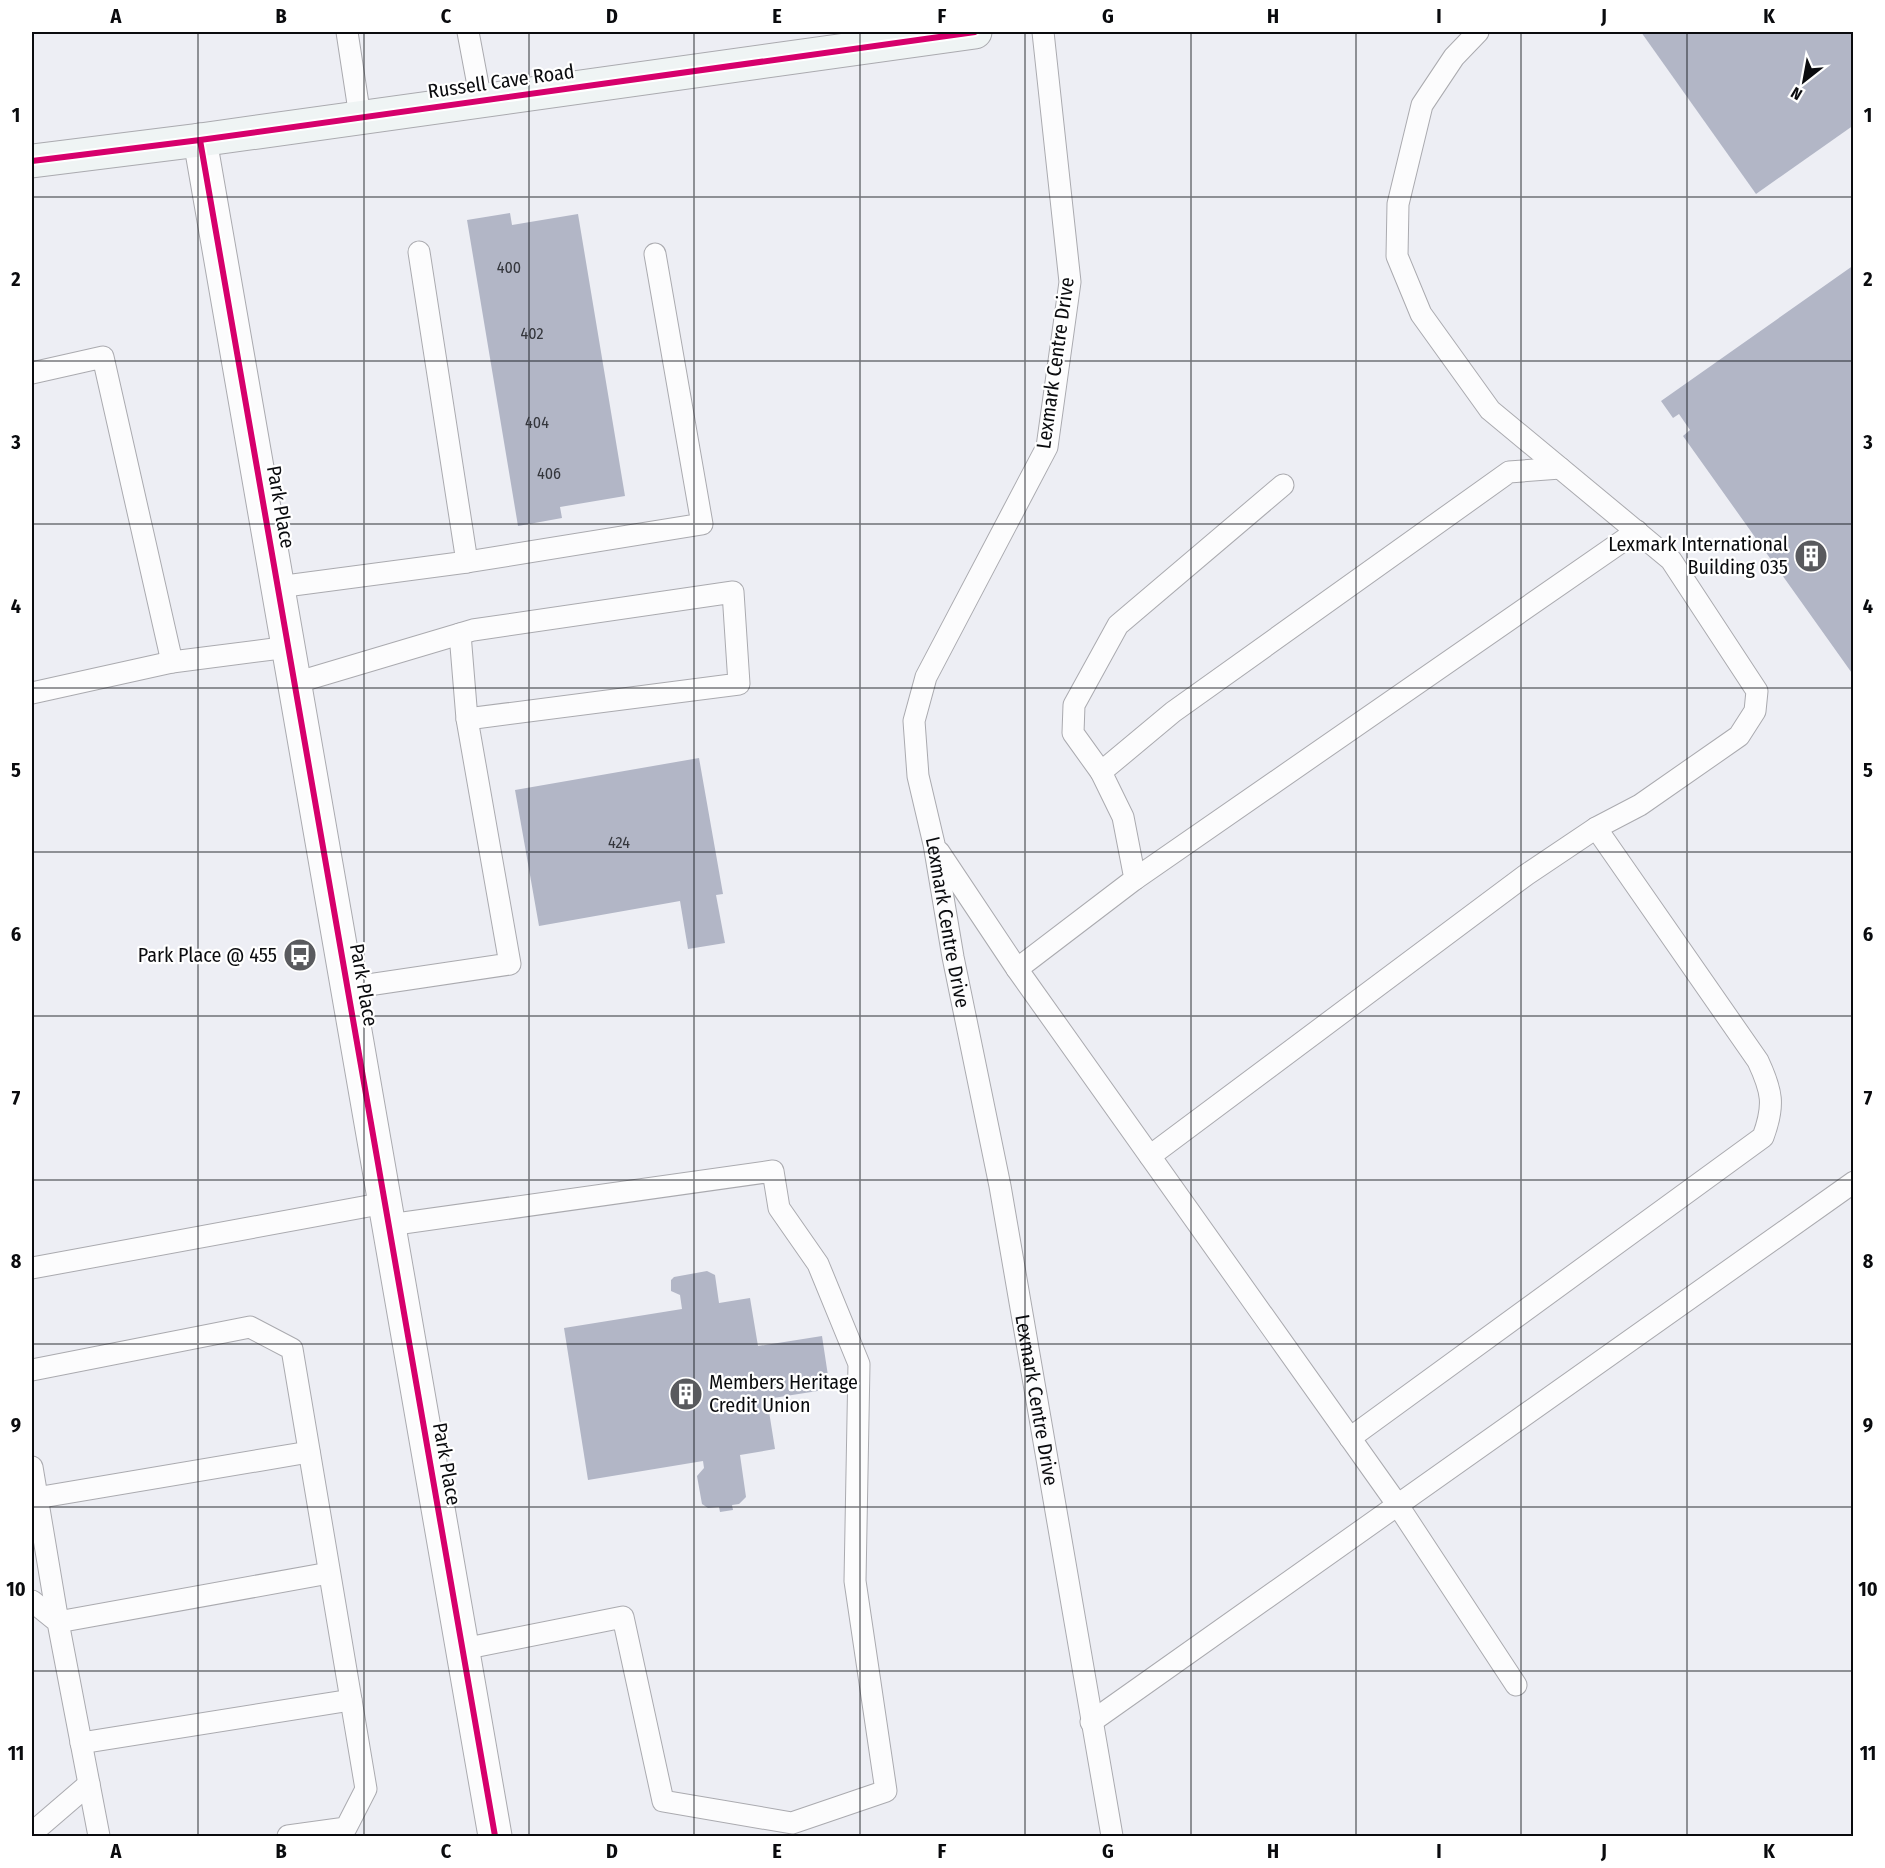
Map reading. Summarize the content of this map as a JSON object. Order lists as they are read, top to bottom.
{
  "streets": {
    "street": ["Russell Cave Road", "Park Place"],
    "lane": ["Lexmark Centre Drive"]
  },
  "crossings": [
    ["Russell Cave Road", "Park Place"]
  ],
  "places": {
    "building": ["Lexmark International Building 035", "Members Heritage Credit Union"],
    "bus stop": ["Park Place @ 455"]
  },
  "house_numbers": [
    "400",
    "402",
    "404",
    "406",
    "424"
  ],
  "north": "bottom left",
  "grid": {
    "columns": [
      "A",
      "B",
      "C",
      "D",
      "E",
      "F",
      "G",
      "H",
      "I",
      "J",
      "K"
    ],
    "rows": [
      "1",
      "2",
      "3",
      "4",
      "5",
      "6",
      "7",
      "8",
      "9",
      "10",
      "11"
    ]
  }
}
